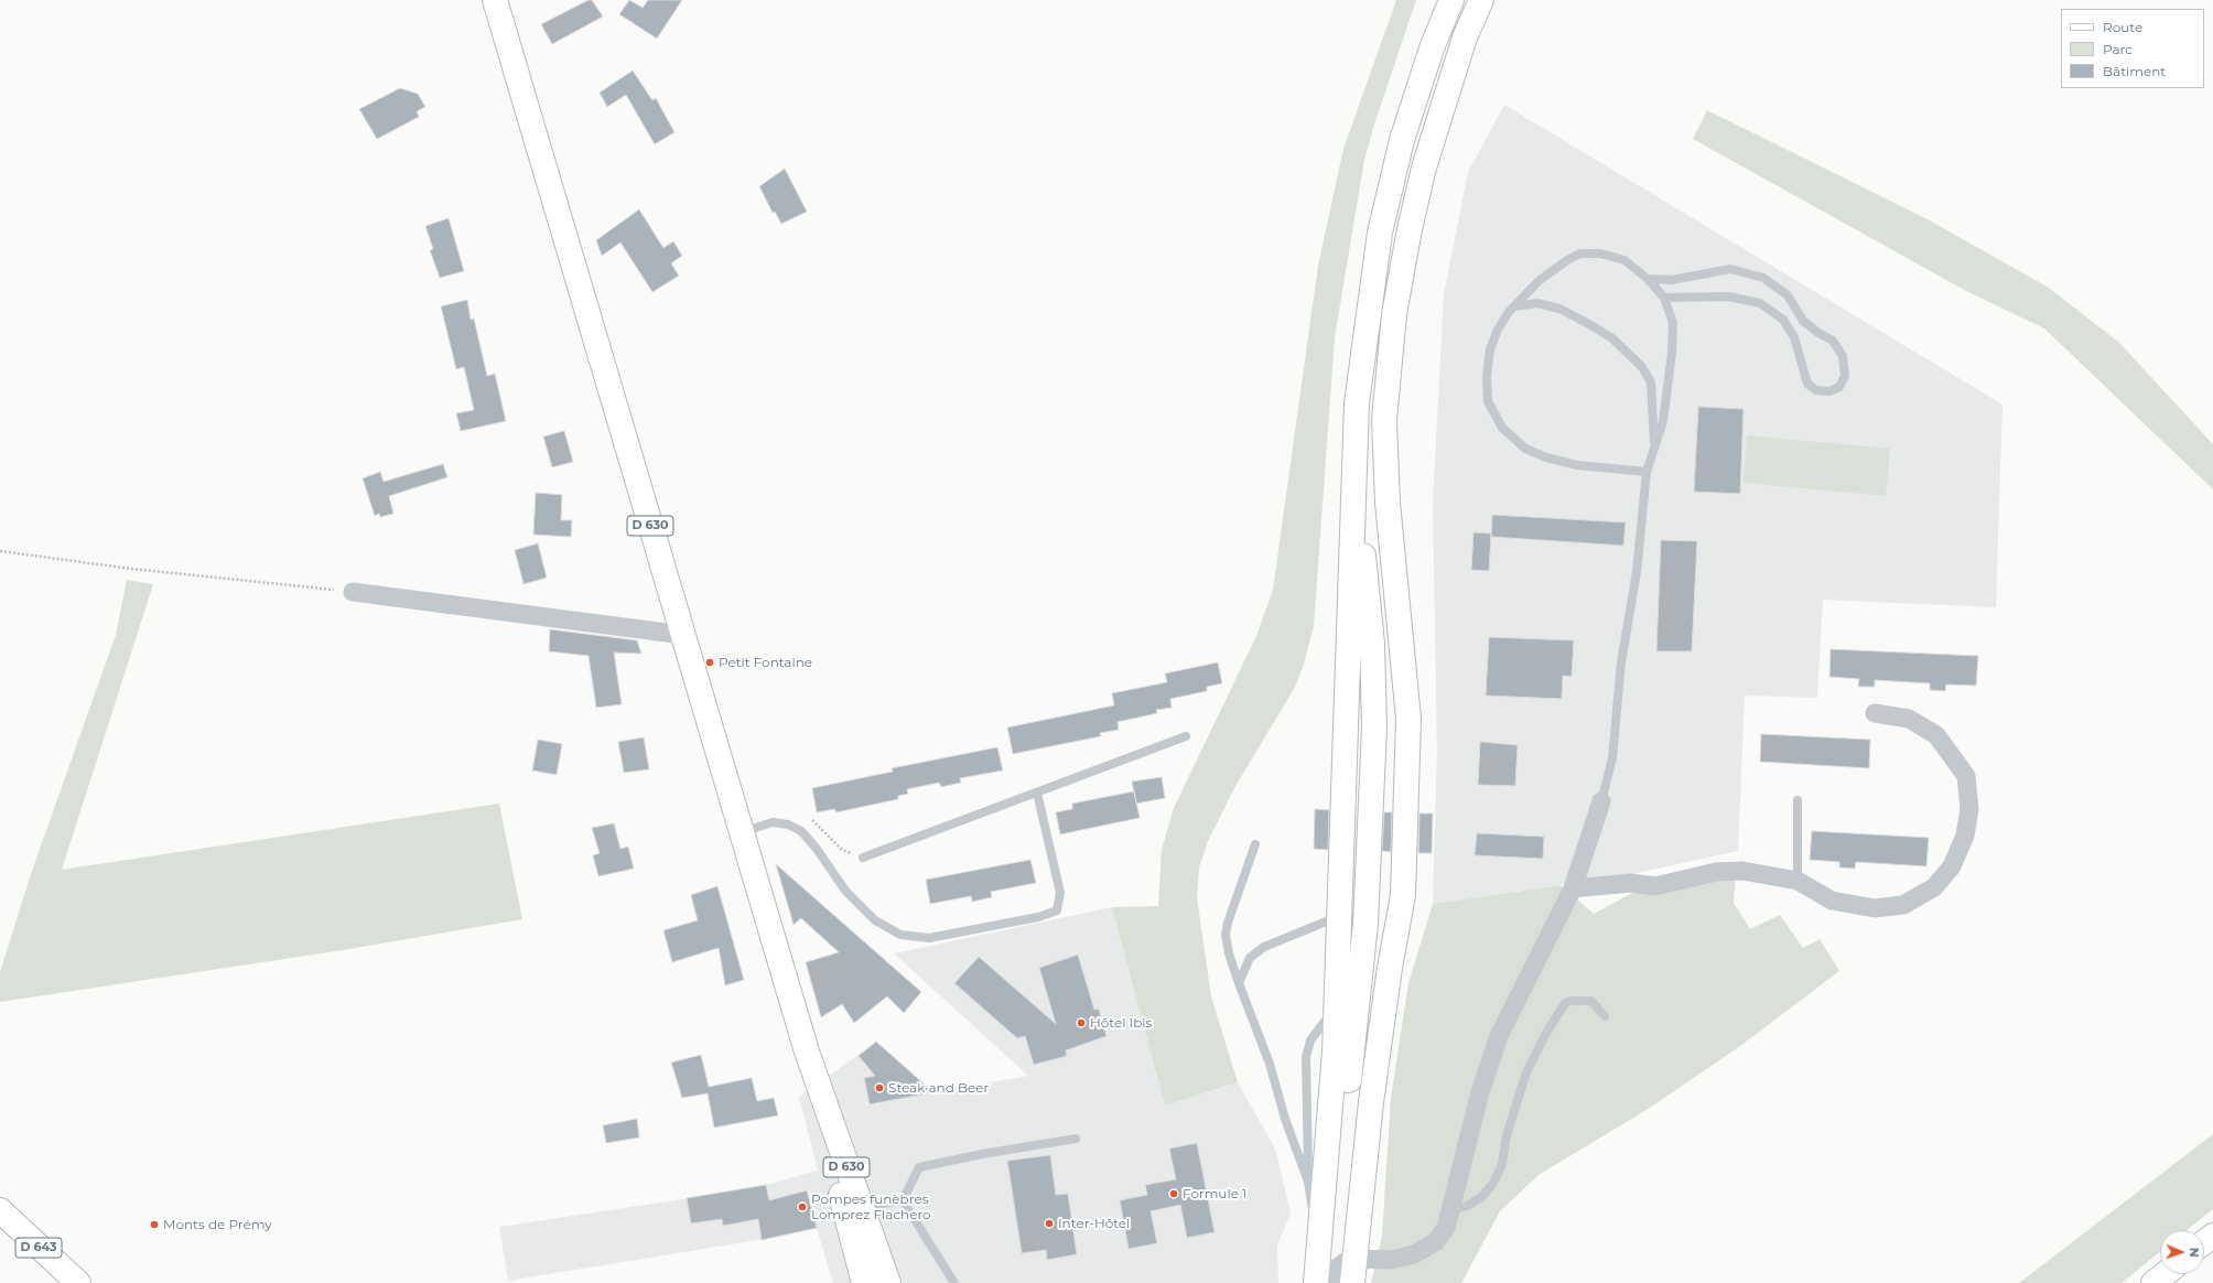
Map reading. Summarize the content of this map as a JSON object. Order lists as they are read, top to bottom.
{
  "streets": {
    "main road": ["D 630", "D 643"]
  },
  "places": [
    "Petit Fontaine",
    "Hôtel Ibis",
    "Steak and Beer",
    "Formule 1",
    "Pompes funèbres Lomprez Flachero",
    "Inter-Hôtel",
    "Monts de Prémy"
  ],
  "legend": ["Route", "Parc", "Bâtiment"],
  "north": "right"
}
